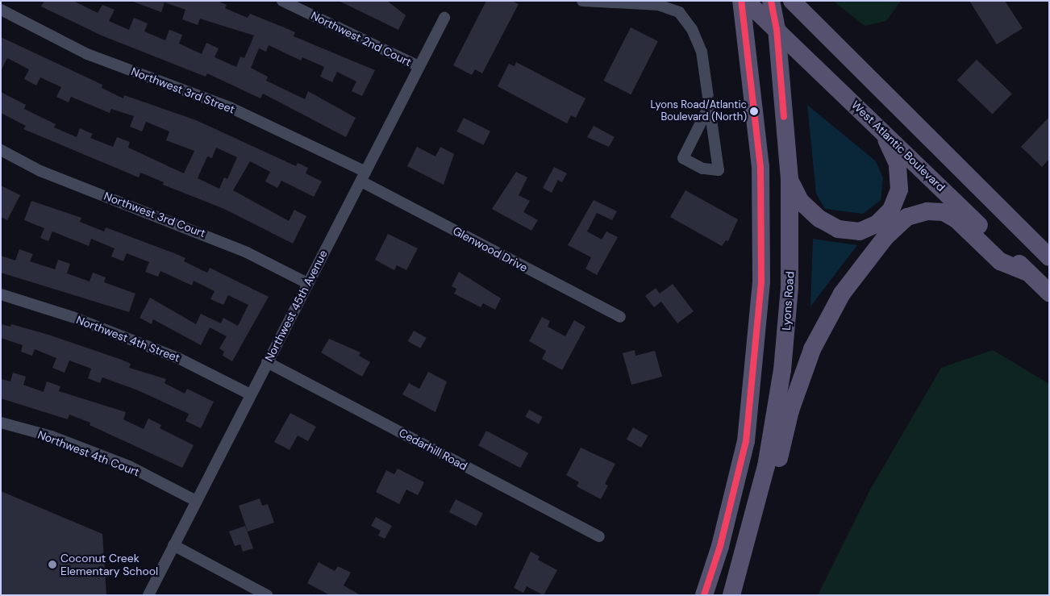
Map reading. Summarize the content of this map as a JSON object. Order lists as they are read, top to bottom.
{
  "streets": {
    "main road": ["West Atlantic Boulevard", "Lyons Road"],
    "street": [
      "Northwest 2nd Court",
      "Northwest 3rd Street",
      "Northwest 3rd Court",
      "Glenwood Drive",
      "Northwest 45th Avenue",
      "Northwest 4th Street",
      "Cedarhill Road",
      "Northwest 4th Court"
    ]
  },
  "crossings": [
    ["Northwest 2nd Court", "Northwest 45th Avenue"],
    ["Northwest 3rd Street", "Glenwood Drive"],
    ["Northwest 3rd Street", "Northwest 45th Avenue"],
    ["West Atlantic Boulevard", "Lyons Road"],
    ["Northwest 3rd Court", "Northwest 45th Avenue"],
    ["Glenwood Drive", "Northwest 45th Avenue"],
    ["Northwest 45th Avenue", "Northwest 4th Street"],
    ["Northwest 45th Avenue", "Cedarhill Road"],
    ["Northwest 45th Avenue", "Northwest 4th Court"]
  ],
  "places": ["Lyons Road/Atlantic Boulevard (North)", "Coconut Creek Elementary School"]
}
